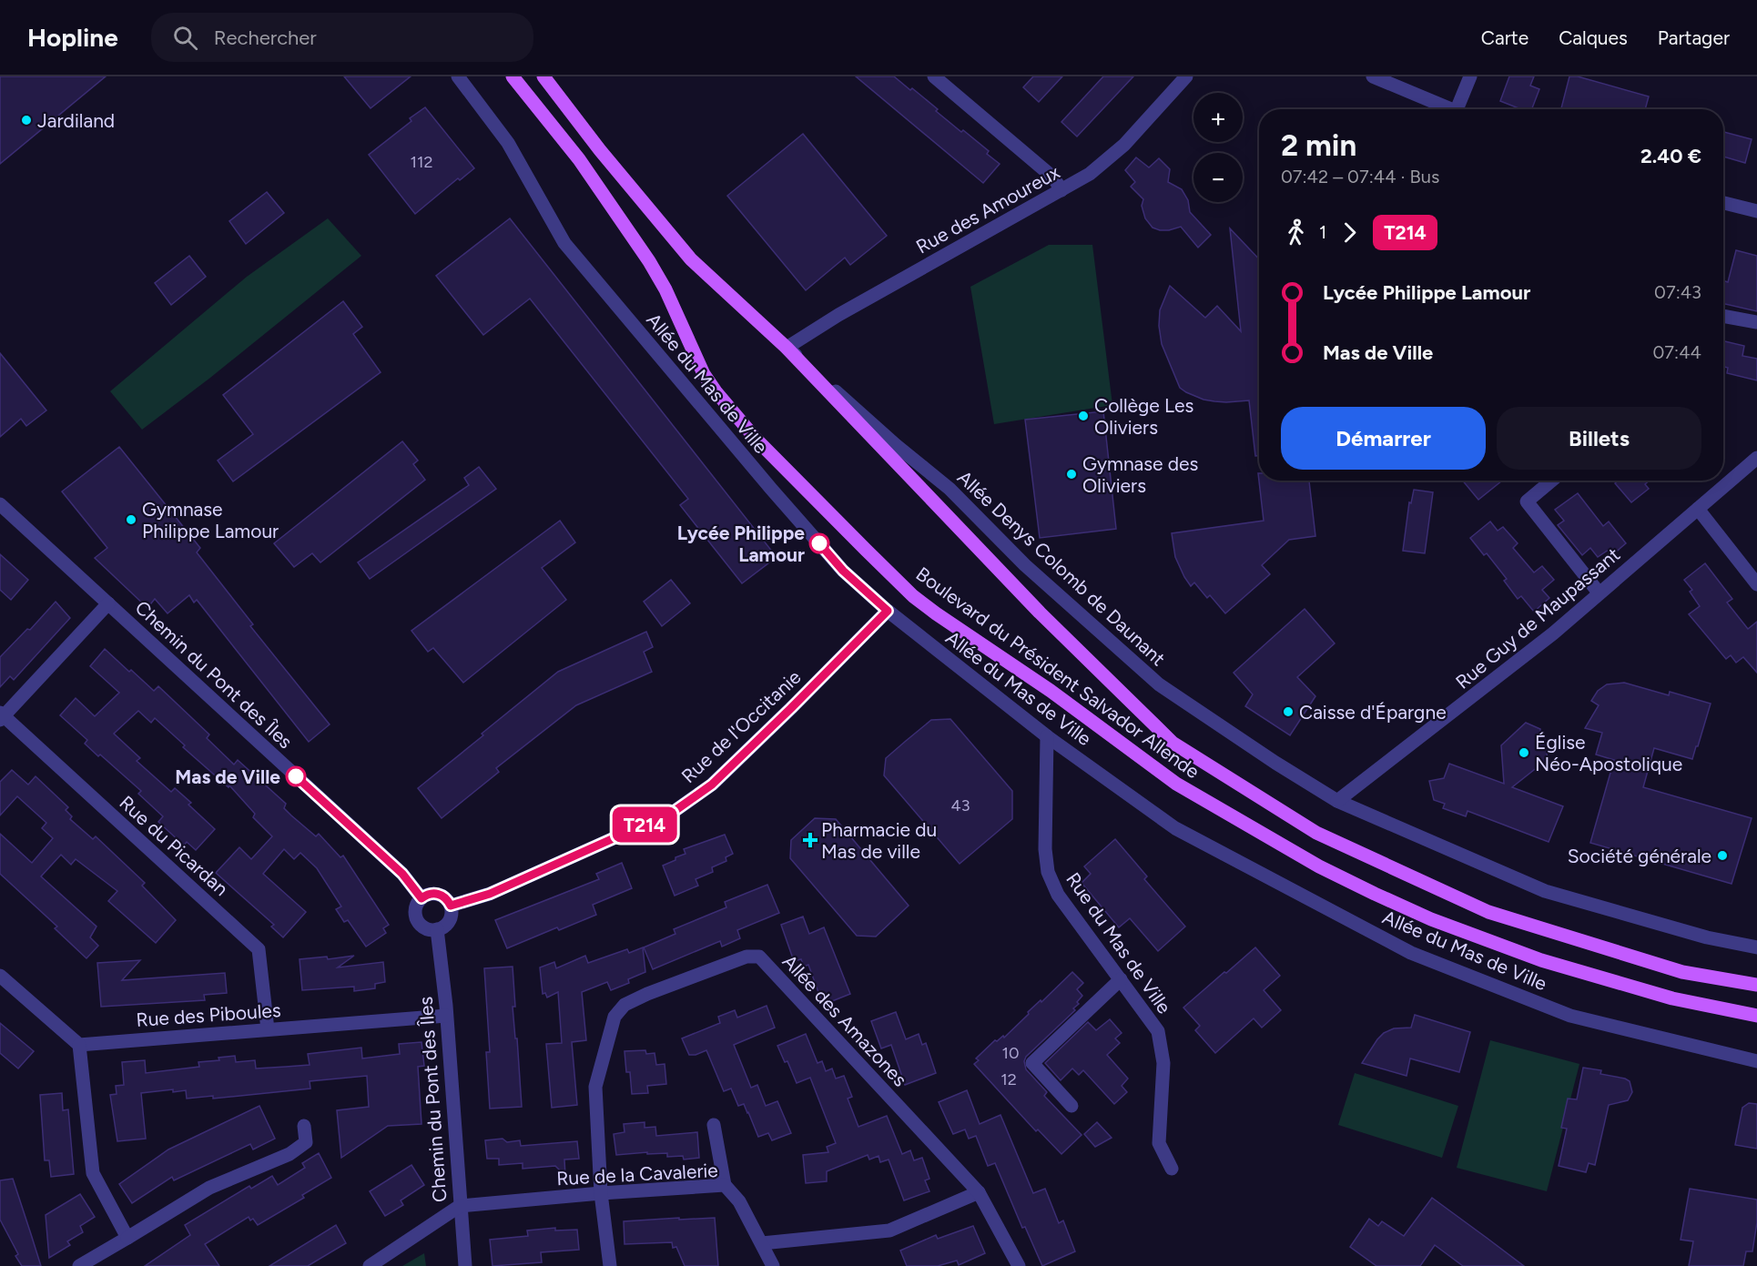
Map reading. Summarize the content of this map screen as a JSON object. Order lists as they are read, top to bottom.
{
  "streets": {
    "main road": ["Boulevard du Président Salvador Allende"],
    "street": [
      "Rue des Amoureux",
      "Allée du Mas de Ville",
      "Allée Denys Colomb de Daunant",
      "Rue Guy de Maupassant",
      "Chemin du Pont des Îles",
      "Rue de l'Occitanie",
      "Rue du Picardan",
      "Rue du Mas de Ville",
      "Rue des Piboules",
      "Allée des Amazones",
      "Rue de la Cavalerie"
    ]
  },
  "crossings": [
    ["Rue des Amoureux", "Allée Denys Colomb de Daunant"],
    ["Rue des Amoureux", "Boulevard du Président Salvador Allende"],
    ["Allée du Mas de Ville", "Rue de l'Occitanie"],
    ["Allée du Mas de Ville", "Rue du Mas de Ville"],
    ["Allée Denys Colomb de Daunant", "Rue Guy de Maupassant"],
    ["Allée Denys Colomb de Daunant", "Boulevard du Président Salvador Allende"],
    ["Chemin du Pont des Îles", "Rue de l'Occitanie"],
    ["Chemin du Pont des Îles", "Rue des Piboules"],
    ["Chemin du Pont des Îles", "Rue de la Cavalerie"],
    ["Rue du Picardan", "Rue des Piboules"],
    ["Allée des Amazones", "Rue de la Cavalerie"]
  ],
  "places": {
    "other": [
      "Jardiland",
      "Collège Les Oliviers",
      "Gymnase des Oliviers",
      "Gymnase Philippe Lamour",
      "Lycée Philippe Lamour",
      "Caisse d'Épargne",
      "Église Néo-Apostolique",
      "Mas de Ville",
      "Société générale"
    ],
    "health": ["Pharmacie du Mas de ville"]
  },
  "lines": ["bus line T214"],
  "house_numbers": [
    "112",
    "43",
    "10",
    "12"
  ],
  "page": {
    "header": "Hopline",
    "search": "Rechercher",
    "nav": ["Carte", "Calques", "Partager"],
    "on_map": "T214",
    "map_buttons": ["+", "−"],
    "heading": ["2 min", "07:42 – 07:44 · Bus", "2.40 €"],
    "legs": ["1", "T214"],
    "list": [
      {
        "name": "Lycée Philippe Lamour",
        "value": "07:43"
      },
      {
        "name": "Mas de Ville",
        "value": "07:44"
      }
    ],
    "buttons": ["Démarrer", "Billets"]
  }
}
